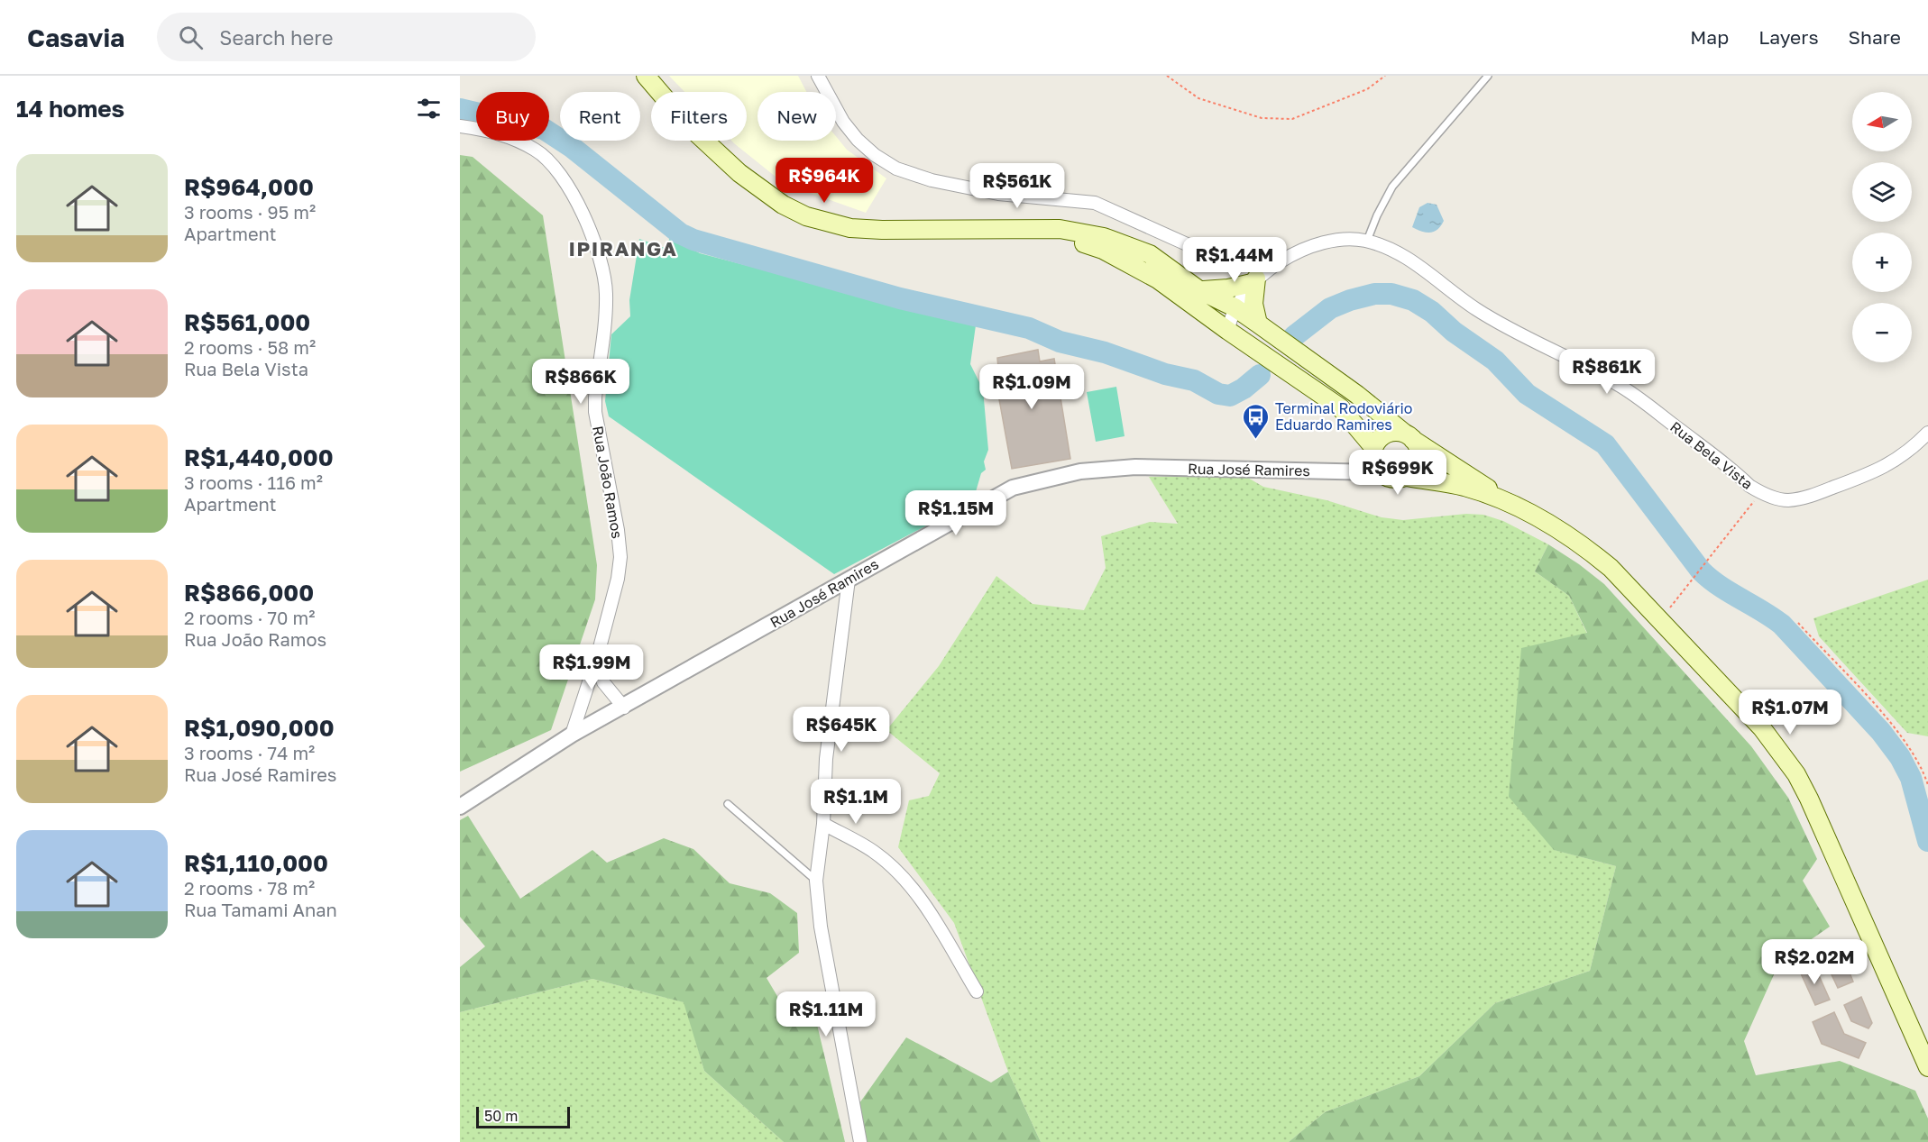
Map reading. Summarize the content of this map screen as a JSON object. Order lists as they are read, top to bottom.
{
  "streets": {
    "street": ["Rua Bela Vista", "Rua José Ramires", "Rua João Ramos"]
  },
  "crossings": [
    ["Rua José Ramires", "Rua João Ramos"]
  ],
  "districts": ["IPIRANGA"],
  "places": {
    "bus stop": ["Terminal Rodoviário Eduardo Ramires"]
  },
  "scale_bar": "50 m",
  "north": "left",
  "page": {
    "header": "Casavia",
    "search": "Search here",
    "nav": ["Map", "Layers", "Share"],
    "heading": "14 homes",
    "map_buttons": ["+", "−"],
    "chip": [
      "Buy",
      "Rent",
      "Filters",
      "New"
    ],
    "list": [
      {
        "name": "R$964,000",
        "note": "3 rooms · 95 m² · Apartment"
      },
      {
        "name": "R$561,000",
        "note": "2 rooms · 58 m² · Rua Bela Vista"
      },
      {
        "name": "R$1,440,000",
        "note": "3 rooms · 116 m² · Apartment"
      },
      {
        "name": "R$866,000",
        "note": "2 rooms · 70 m² · Rua João Ramos"
      },
      {
        "name": "R$1,090,000",
        "note": "3 rooms · 74 m² · Rua José Ramires"
      },
      {
        "name": "R$1,110,000",
        "note": "2 rooms · 78 m² · Rua Tamami Anan"
      }
    ],
    "price": [
      "R$964K",
      "R$561K",
      "R$1.44M",
      "R$861K",
      "R$866K",
      "R$1.09M",
      "R$699K",
      "R$1.15M",
      "R$1.99M",
      "R$1.07M",
      "R$645K",
      "R$1.1M",
      "R$2.02M",
      "R$1.11M"
    ],
    "scale": "50 m"
  }
}
